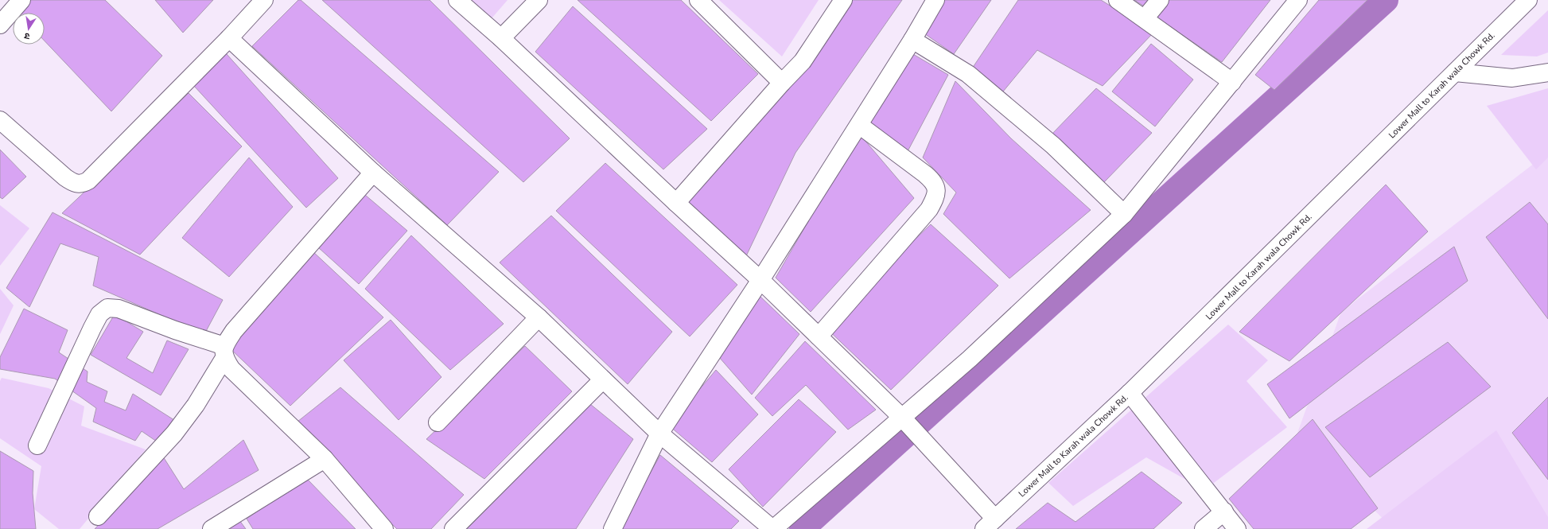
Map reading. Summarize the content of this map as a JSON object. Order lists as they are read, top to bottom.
{
  "streets": {
    "street": ["Lower Mall to Karah wala Chowk Rd."]
  },
  "north": "bottom"
}
